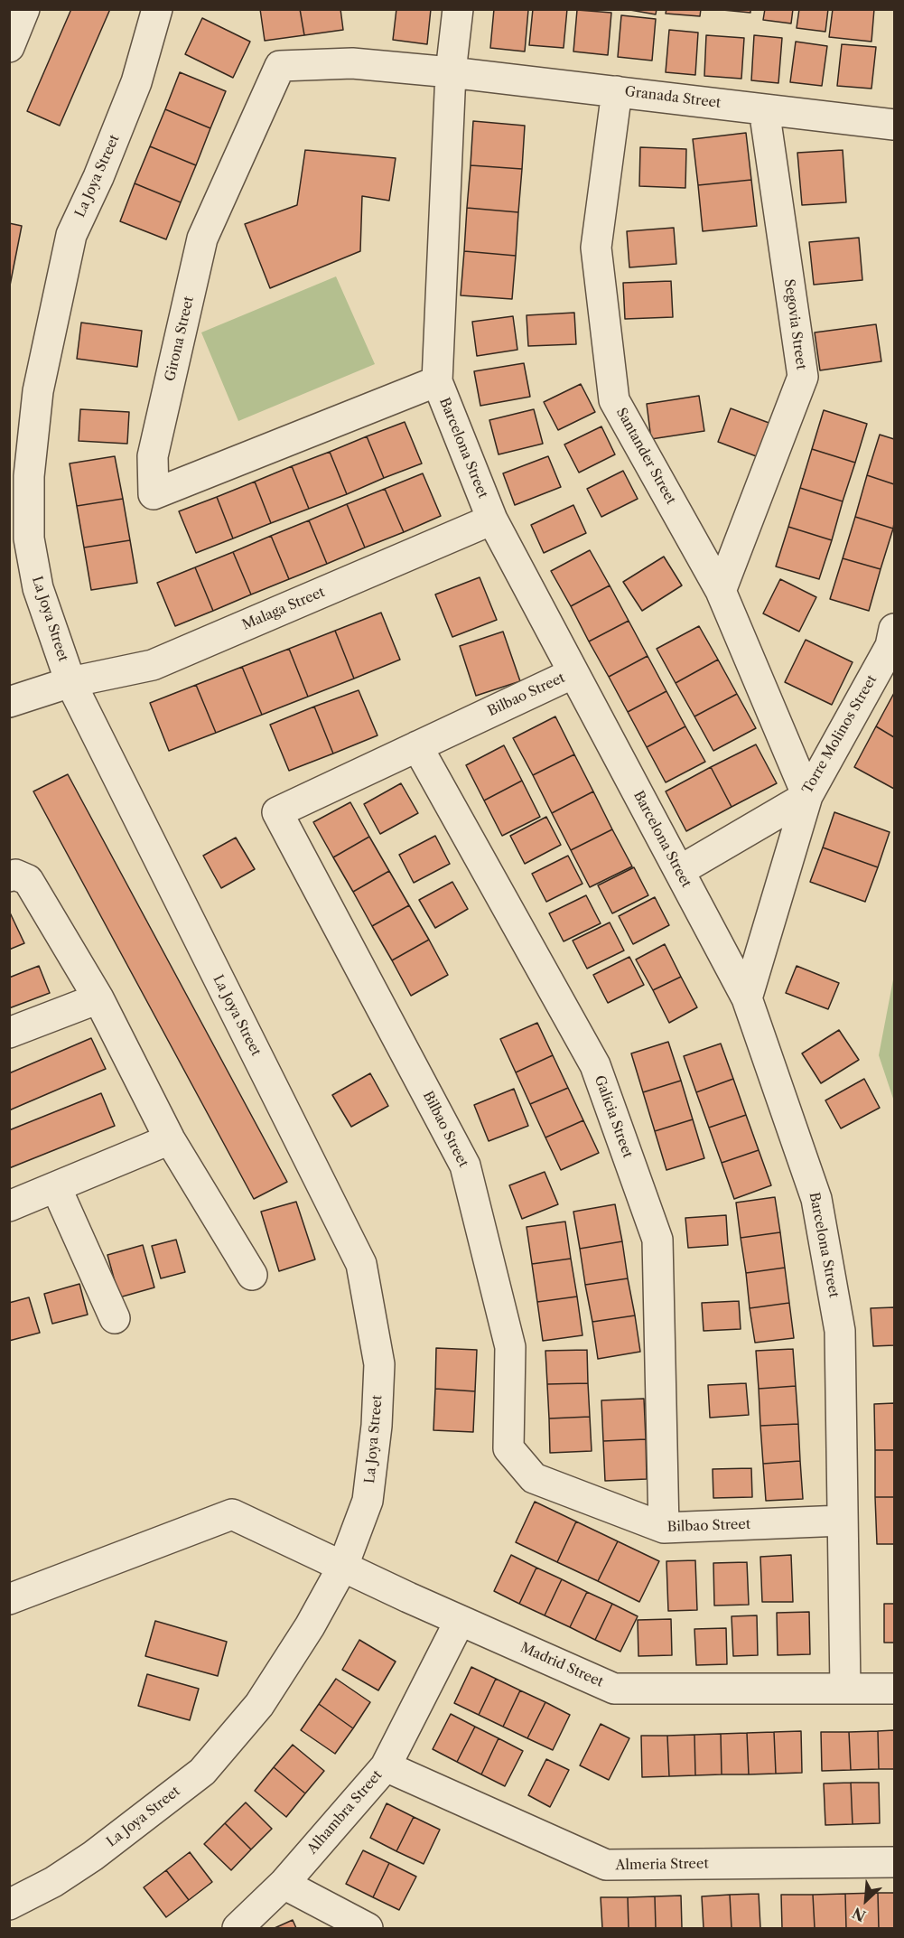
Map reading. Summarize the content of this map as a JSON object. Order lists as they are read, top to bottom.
{
  "streets": {
    "street": [
      "Granada Street",
      "La Joya Street",
      "Segovia Street",
      "Girona Street",
      "Barcelona Street",
      "Santander Street",
      "Malaga Street",
      "Bilbao Street",
      "Torre Molinos Street",
      "Galicia Street",
      "Madrid Street",
      "Alhambra Street",
      "Almeria Street"
    ]
  },
  "crossings": [
    ["Granada Street", "Segovia Street"],
    ["Granada Street", "Girona Street"],
    ["Granada Street", "Barcelona Street"],
    ["Granada Street", "Santander Street"],
    ["La Joya Street", "Malaga Street"],
    ["La Joya Street", "Madrid Street"],
    ["Segovia Street", "Santander Street"],
    ["Girona Street", "Barcelona Street"],
    ["Barcelona Street", "Malaga Street"],
    ["Barcelona Street", "Bilbao Street"],
    ["Barcelona Street", "Torre Molinos Street"],
    ["Barcelona Street", "Madrid Street"],
    ["Santander Street", "Torre Molinos Street"],
    ["Bilbao Street", "Galicia Street"],
    ["Madrid Street", "Alhambra Street"],
    ["Alhambra Street", "Almeria Street"]
  ],
  "north": "bottom left"
}
